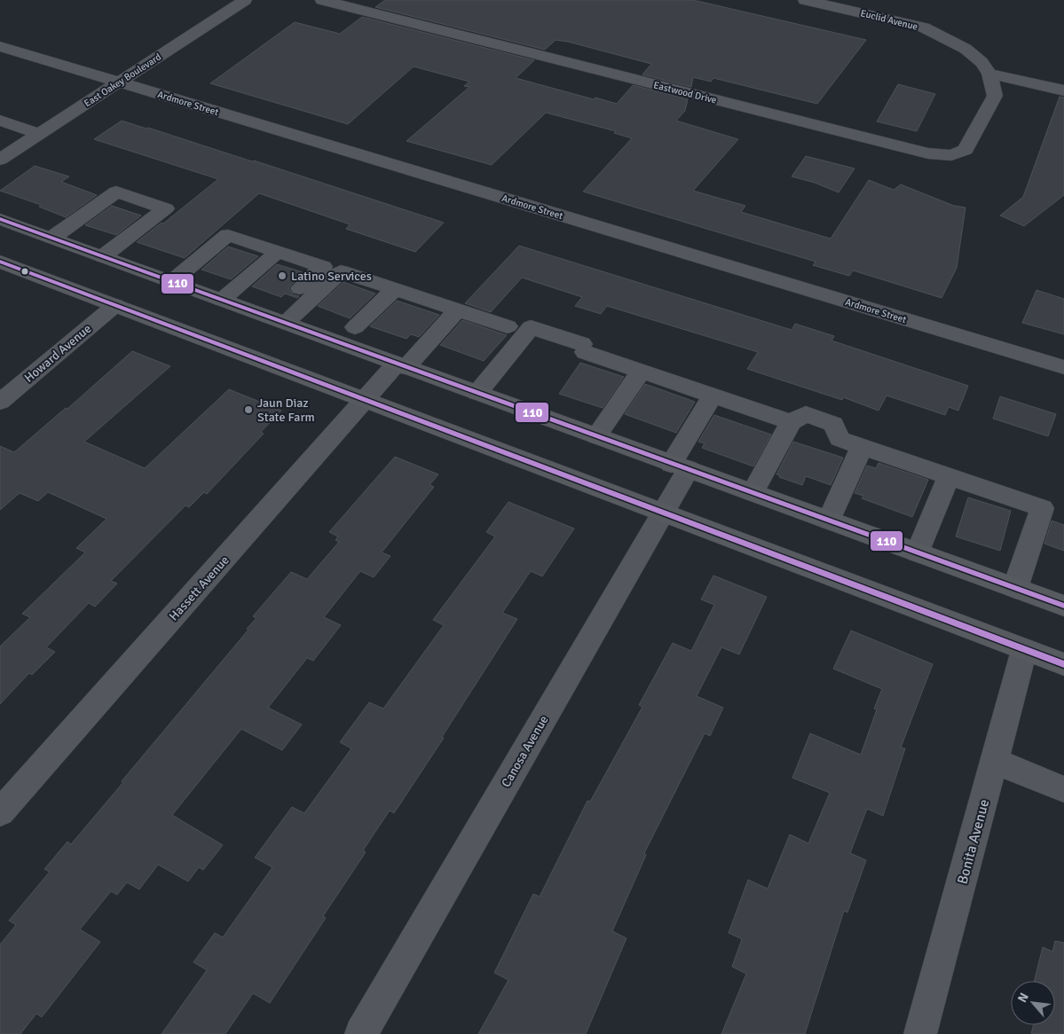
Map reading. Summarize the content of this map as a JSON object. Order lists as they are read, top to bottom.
{
  "streets": {
    "street": [
      "Euclid Avenue",
      "East Oakey Boulevard",
      "Eastwood Drive",
      "Ardmore Street",
      "Howard Avenue",
      "Hassett Avenue",
      "Canosa Avenue",
      "Bonita Avenue"
    ]
  },
  "crossings": [
    ["Euclid Avenue", "Eastwood Drive"],
    ["East Oakey Boulevard", "Ardmore Street"]
  ],
  "places": ["Latino Services", "Jaun Diaz State Farm"],
  "lines": ["transit line 110"],
  "north": "top left"
}
